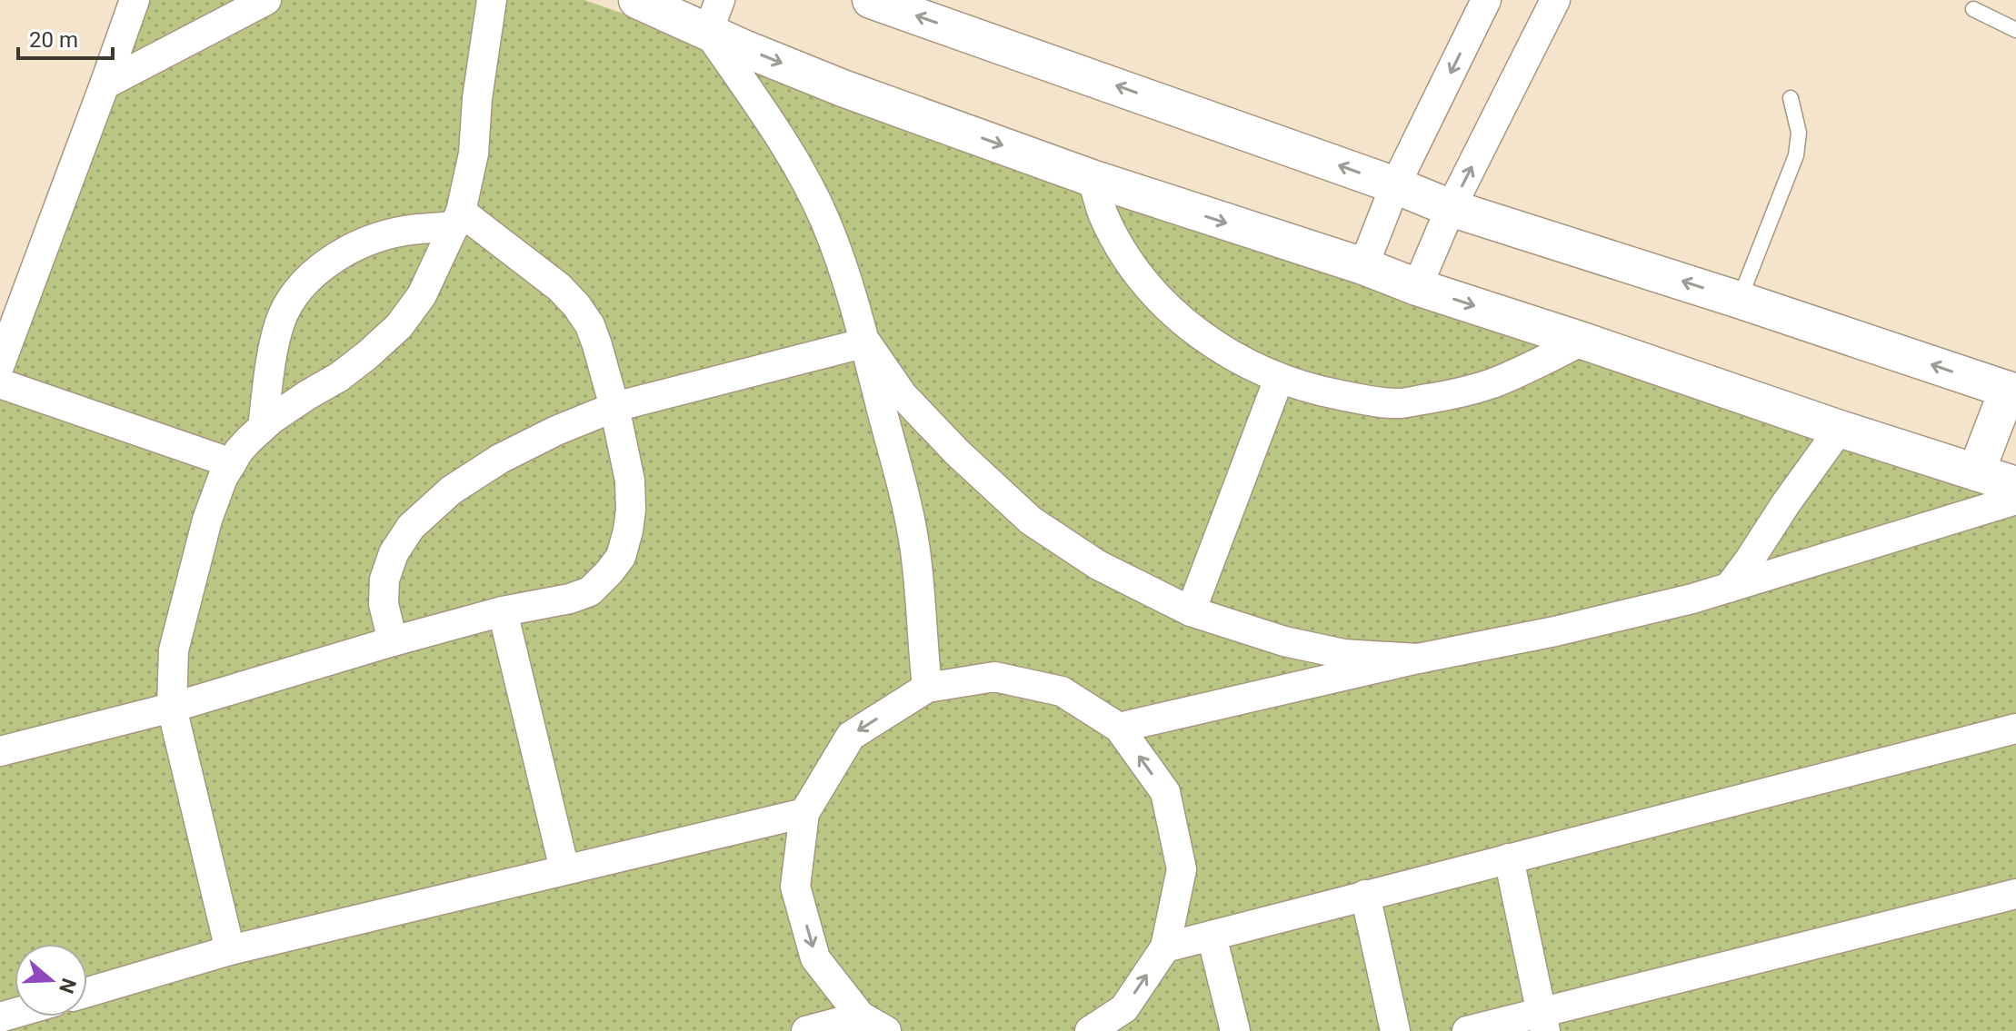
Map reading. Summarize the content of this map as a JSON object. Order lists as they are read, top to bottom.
{
  "scale_bar": "20 m",
  "north": "right"
}
